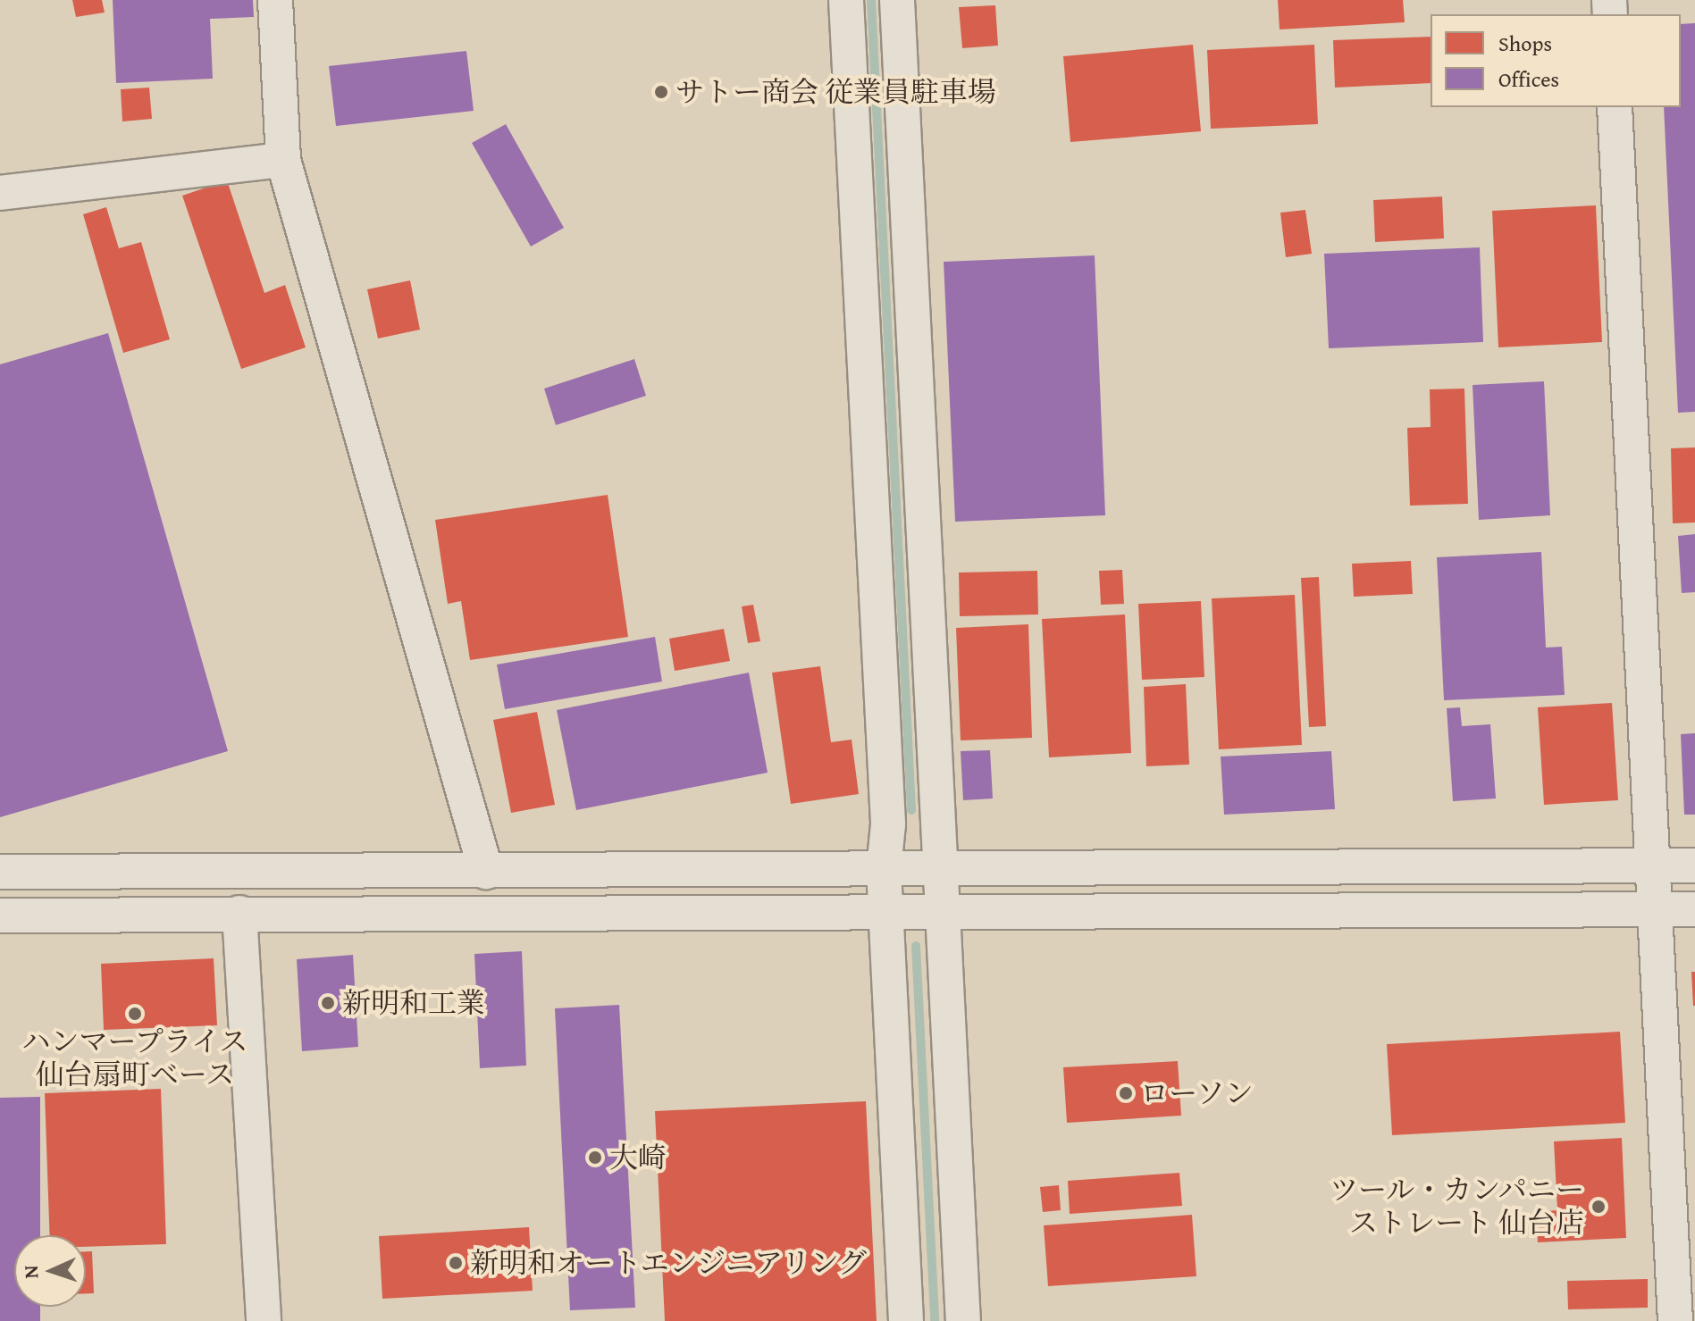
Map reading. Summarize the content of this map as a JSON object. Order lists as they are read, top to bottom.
{
  "places": [
    "サトー商会 従業員駐車場",
    "新明和工業",
    "ハンマープライス 仙台扇町ベース",
    "ローソン",
    "大崎",
    "ツール・カンパニー ストレート 仙台店",
    "新明和オートエンジニアリング"
  ],
  "legend": ["Shops", "Offices"],
  "north": "left"
}
